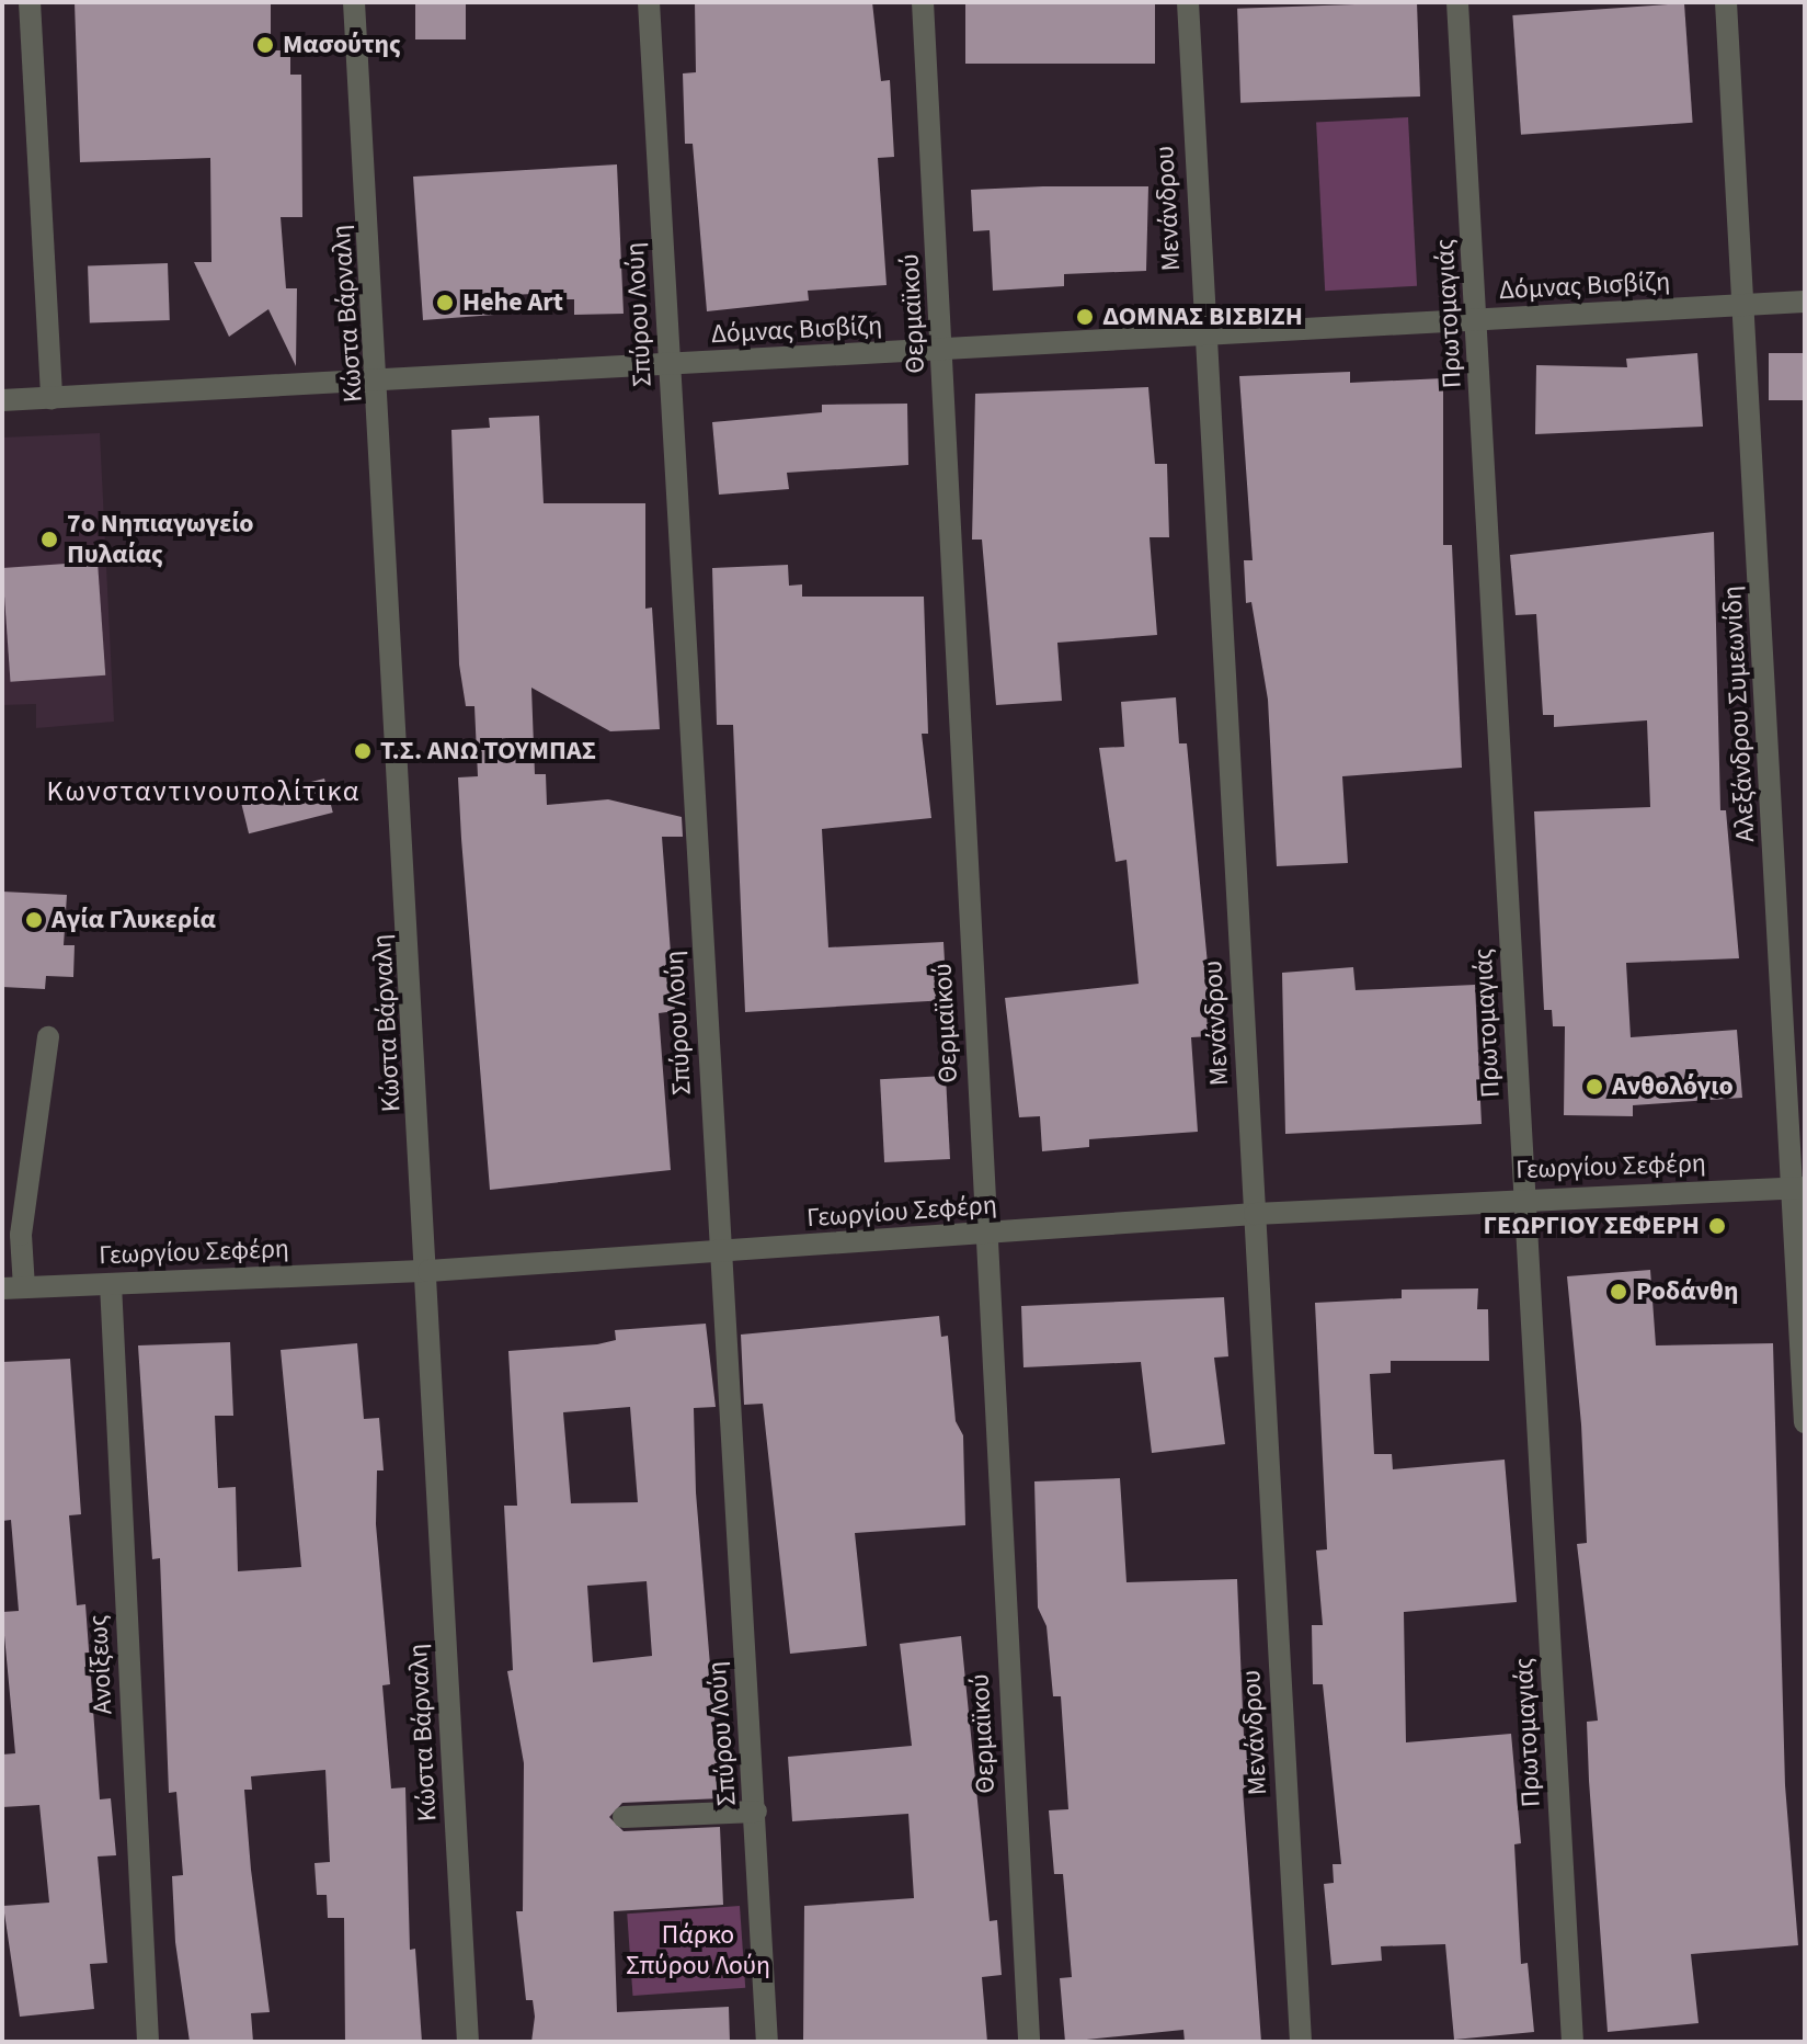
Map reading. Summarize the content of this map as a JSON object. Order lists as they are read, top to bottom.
{
  "streets": {
    "street": [
      "Μενάνδρου",
      "Δόμνας Βισβίζη",
      "Κώστα Βάρναλη",
      "Θερμαϊκού",
      "Πρωτομαγιάς",
      "Σπύρου Λούη",
      "Αλεξάνδρου Συμεωνίδη",
      "Γεωργίου Σεφέρη",
      "Ανοίξεως"
    ]
  },
  "crossings": [
    ["Μενάνδρου", "Δόμνας Βισβίζη"],
    ["Μενάνδρου", "Γεωργίου Σεφέρη"],
    ["Δόμνας Βισβίζη", "Κώστα Βάρναλη"],
    ["Δόμνας Βισβίζη", "Θερμαϊκού"],
    ["Δόμνας Βισβίζη", "Πρωτομαγιάς"],
    ["Δόμνας Βισβίζη", "Σπύρου Λούη"],
    ["Δόμνας Βισβίζη", "Αλεξάνδρου Συμεωνίδη"],
    ["Κώστα Βάρναλη", "Γεωργίου Σεφέρη"],
    ["Θερμαϊκού", "Γεωργίου Σεφέρη"],
    ["Πρωτομαγιάς", "Γεωργίου Σεφέρη"],
    ["Σπύρου Λούη", "Γεωργίου Σεφέρη"],
    ["Αλεξάνδρου Συμεωνίδη", "Γεωργίου Σεφέρη"],
    ["Γεωργίου Σεφέρη", "Ανοίξεως"]
  ],
  "districts": ["Κωνσταντινουπολίτικα"],
  "parks": ["Πάρκο Σπύρου Λούη"],
  "places": [
    "Μασούτης",
    "Hehe Art",
    "ΔΟΜΝΑΣ ΒΙΣΒΙΖΗ",
    "7ο Νηπιαγωγείο Πυλαίας",
    "Τ.Σ. ΑΝΩ ΤΟΥΜΠΑΣ",
    "Αγία Γλυκερία",
    "Ανθολόγιο",
    "ΓΕΩΡΓΙΟΥ ΣΕΦΕΡΗ",
    "Ροδάνθη"
  ]
}
